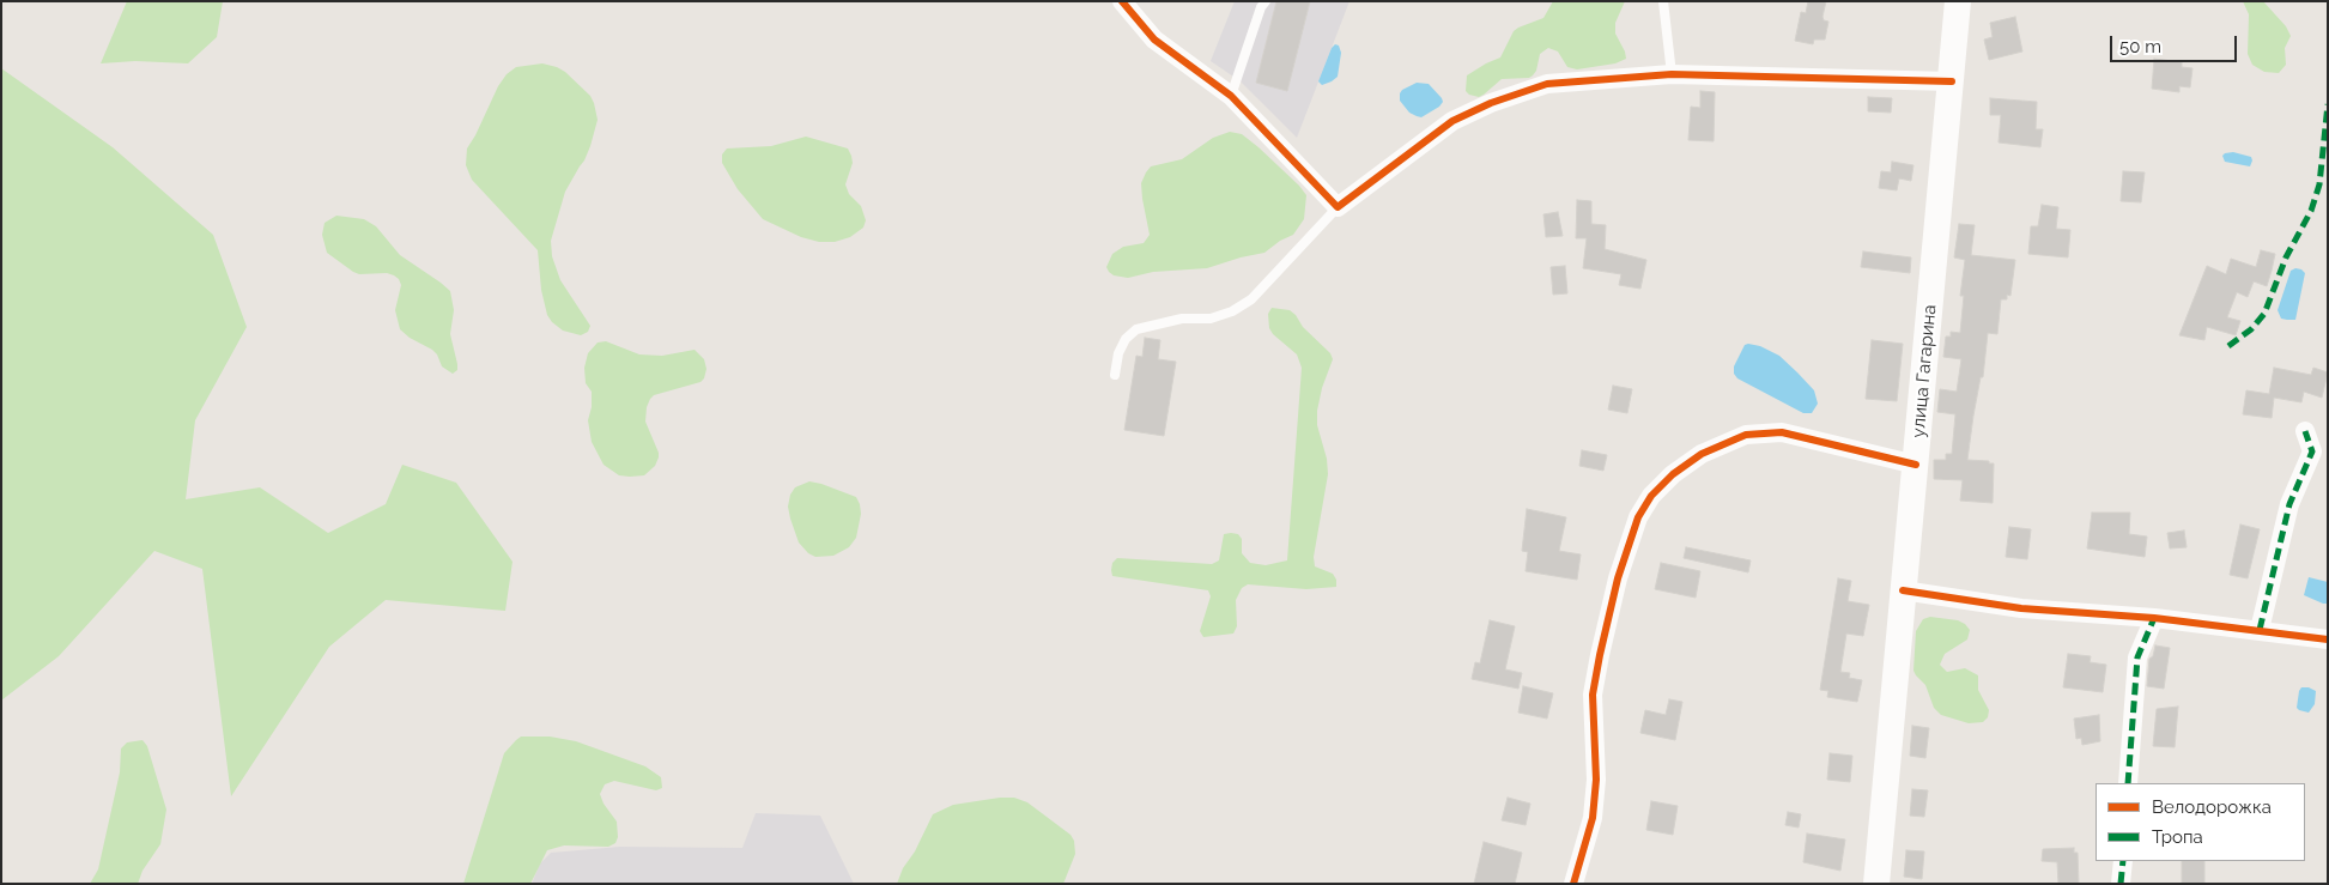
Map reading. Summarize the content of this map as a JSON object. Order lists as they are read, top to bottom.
{
  "streets": {
    "main road": ["улица Гагарина"]
  },
  "legend": ["Велодорожка", "Тропа"],
  "scale_bar": "50 m"
}
